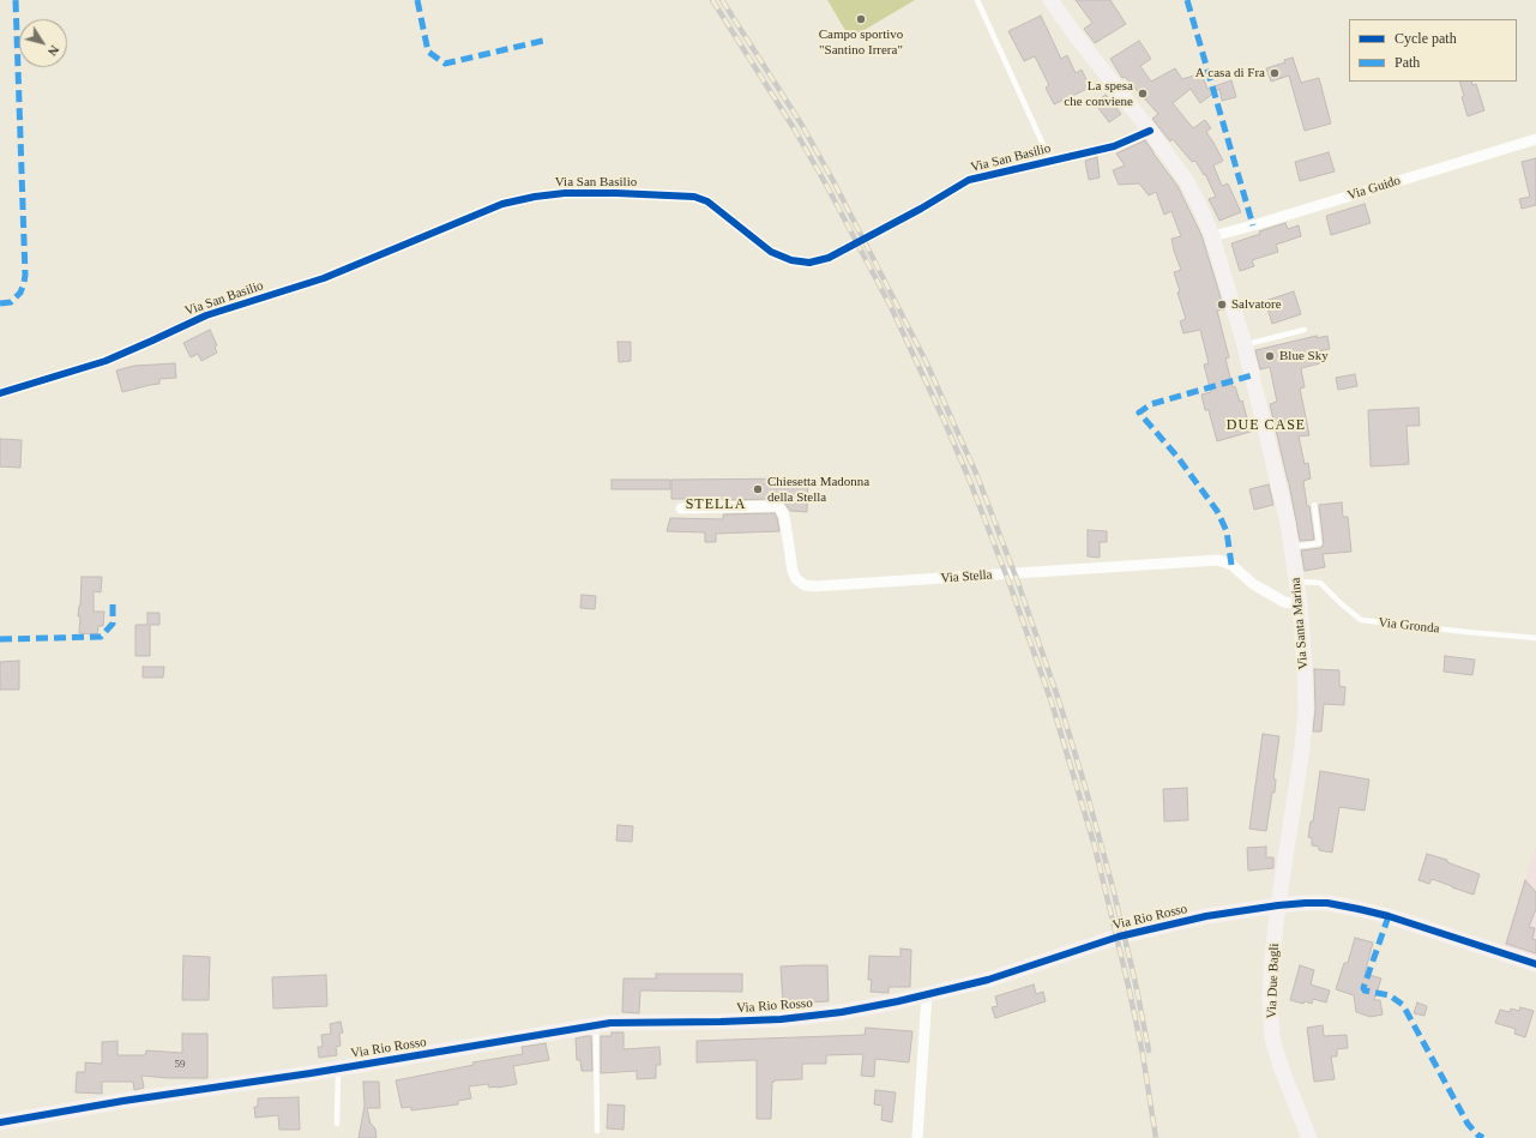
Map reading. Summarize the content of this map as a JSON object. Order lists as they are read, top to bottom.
{
  "streets": {
    "street": [
      "Via San Basilio",
      "Via Guido",
      "Via Stella",
      "Via Santa Marina",
      "Via Rio Rosso",
      "Via Due Bagli"
    ],
    "lane": ["Via Gronda"]
  },
  "crossings": [
    ["Via San Basilio", "Via Santa Marina"],
    ["Via Guido", "Via Santa Marina"],
    ["Via Stella", "Via Santa Marina"],
    ["Via Santa Marina", "Via Gronda"],
    ["Via Santa Marina", "Via Rio Rosso"],
    ["Via Santa Marina", "Via Due Bagli"],
    ["Via Rio Rosso", "Via Due Bagli"]
  ],
  "districts": ["DUE CASE", "STELLA"],
  "places": [
    "Campo sportivo \"Santino Irrera\"",
    "A casa di Fra",
    "La spesa che conviene",
    "Salvatore",
    "Blue Sky",
    "Chiesetta Madonna della Stella"
  ],
  "house_numbers": ["59"],
  "legend": ["Cycle path", "Path"],
  "north": "bottom right"
}
